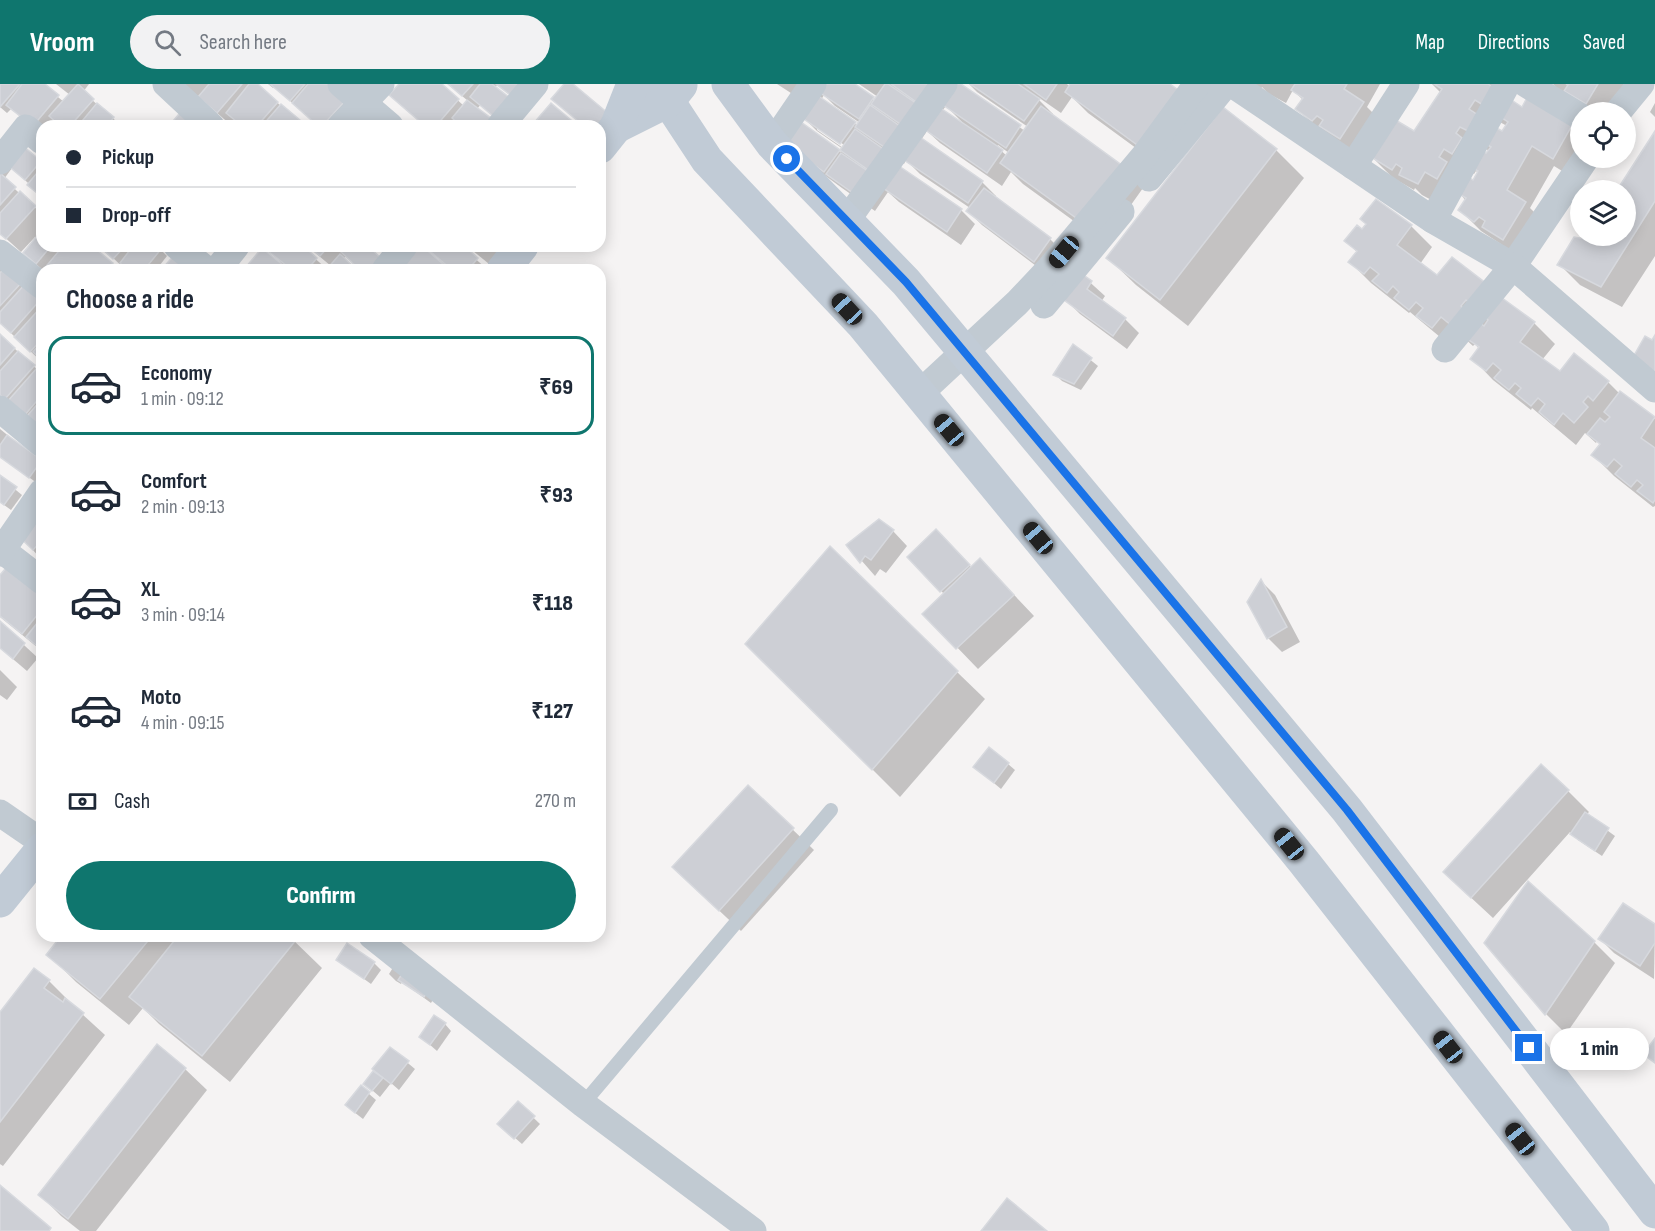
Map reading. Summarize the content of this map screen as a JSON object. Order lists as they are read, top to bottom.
{
  "page": {
    "header": "Vroom",
    "search": "Search here",
    "nav": ["Map", "Directions", "Saved"],
    "banner": ["Pickup", "Drop-off"],
    "heading": "Choose a ride",
    "list": [
      {
        "name": "Economy",
        "note": "1 min · 09:12",
        "value": "₹69"
      },
      {
        "name": "Comfort",
        "note": "2 min · 09:13",
        "value": "₹93"
      },
      {
        "name": "XL",
        "note": "3 min · 09:14",
        "value": "₹118"
      },
      {
        "name": "Moto",
        "note": "4 min · 09:15",
        "value": "₹127"
      }
    ],
    "pay": ["Cash", "270 m"],
    "buttons": "Confirm",
    "bubble": "1 min"
  }
}
